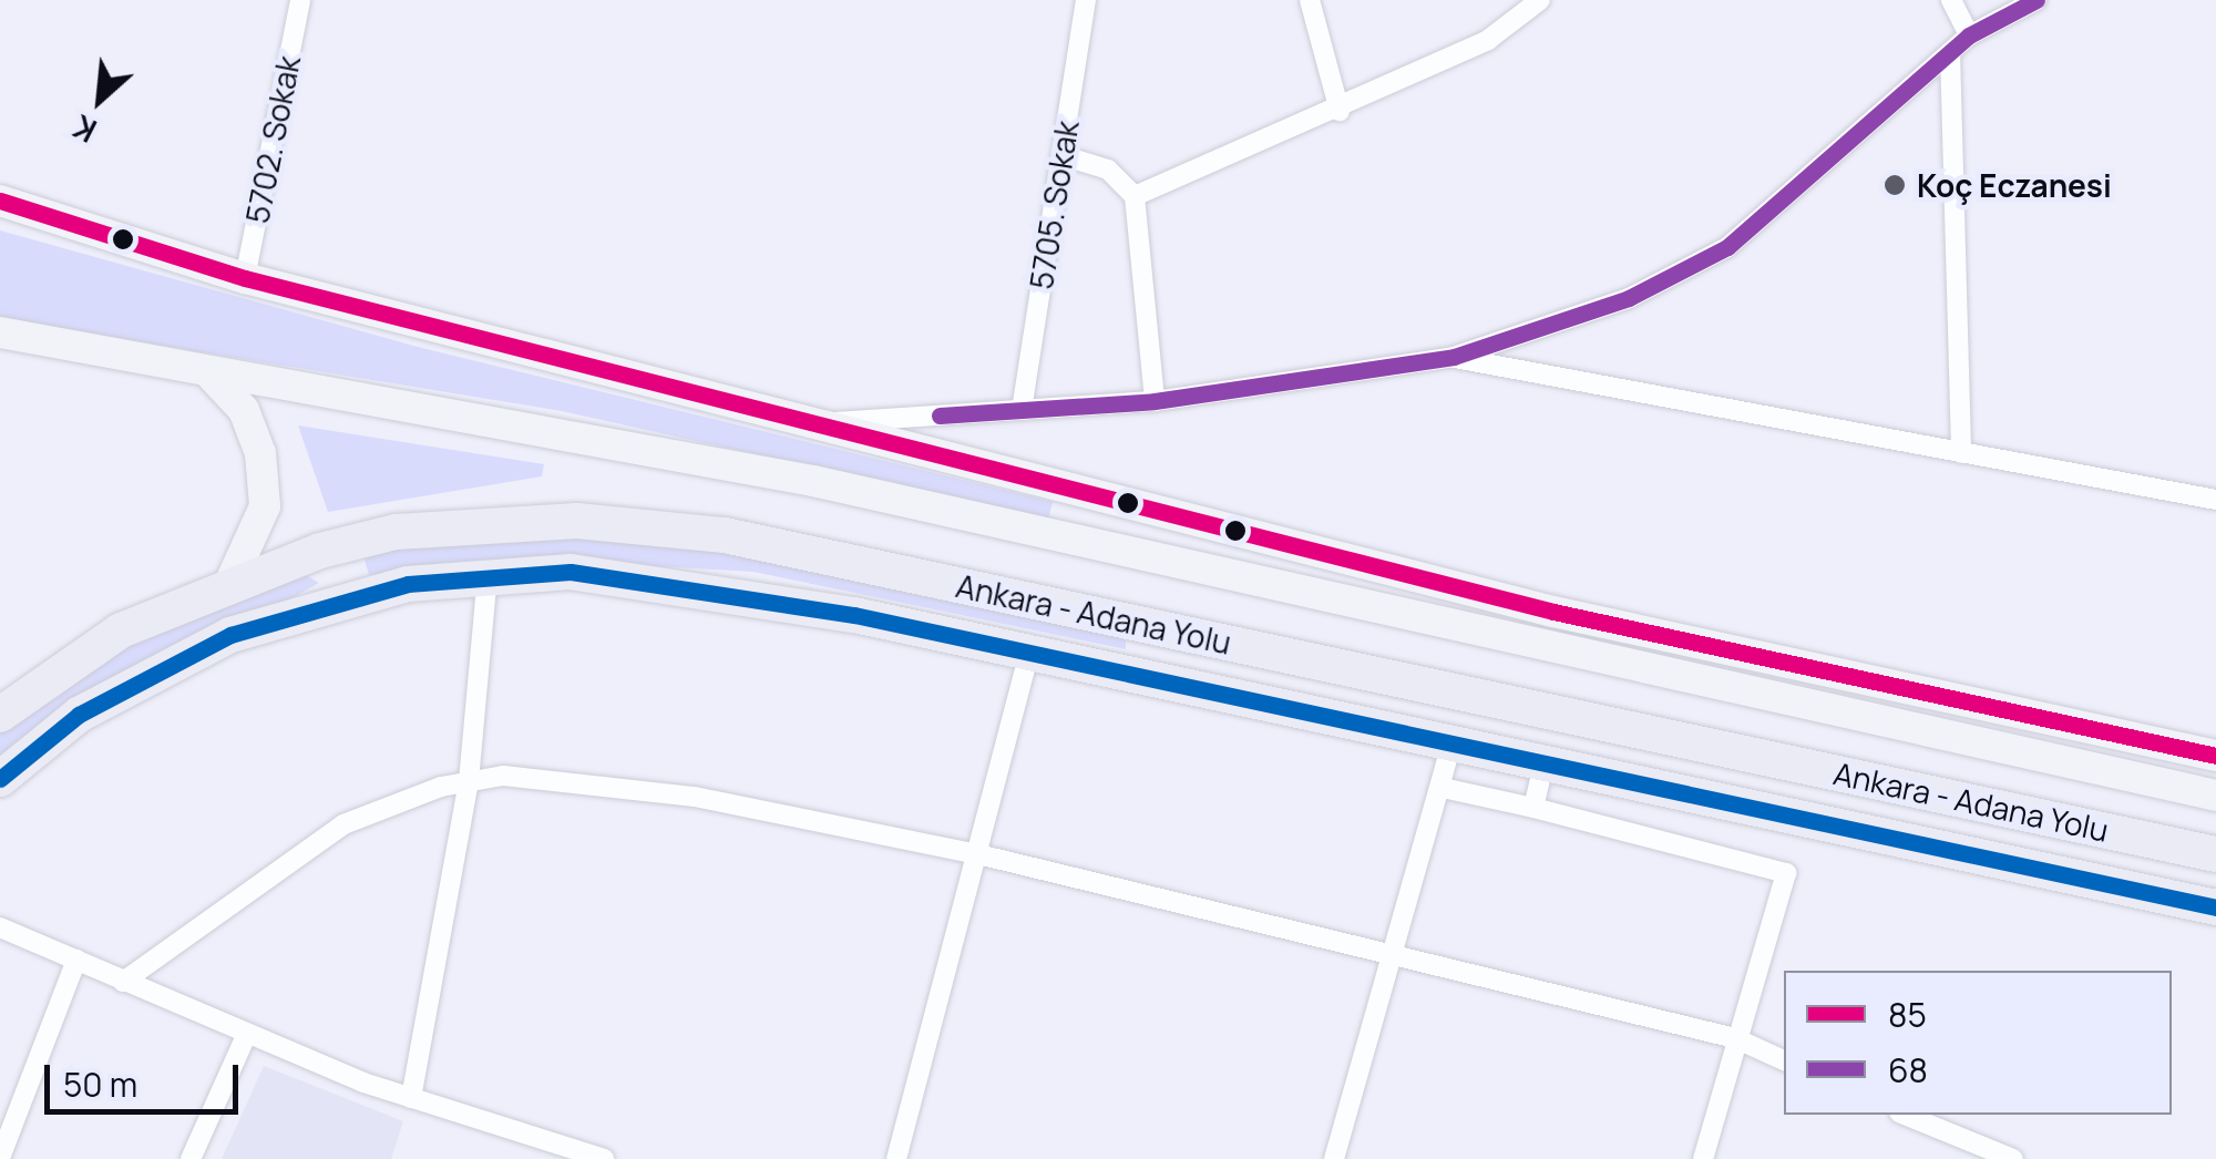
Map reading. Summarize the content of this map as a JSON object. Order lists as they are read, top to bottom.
{
  "streets": {
    "highway": ["Ankara - Adana Yolu"],
    "street": ["5702. Sokak", "5705. Sokak"]
  },
  "places": ["Koç Eczanesi"],
  "lines": ["transit line 68", "transit line 85"],
  "legend": ["85", "68"],
  "scale_bar": "50 m",
  "north": "bottom left"
}
